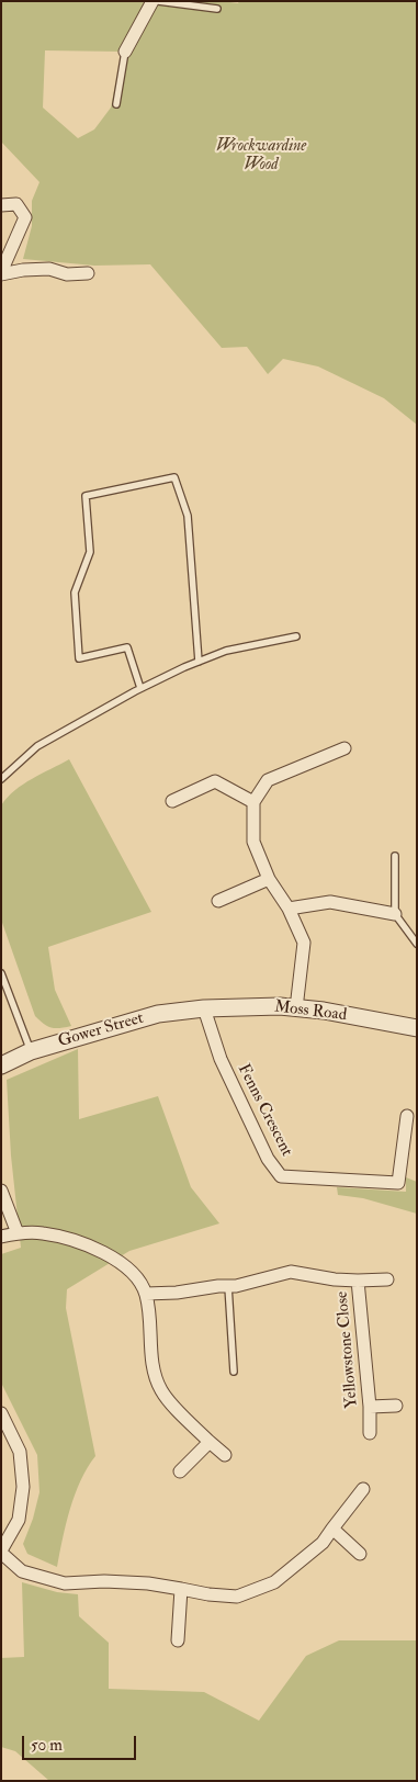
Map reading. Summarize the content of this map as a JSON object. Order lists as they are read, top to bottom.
{
  "streets": {
    "street": [
      "Moss Road",
      "Gower Street",
      "Fenns Crescent",
      "Yellowstone Close"
    ]
  },
  "crossings": [
    ["Moss Road", "Gower Street"],
    ["Moss Road", "Fenns Crescent"],
    ["Gower Street", "Fenns Crescent"]
  ],
  "parks": ["Wrockwardine Wood"],
  "scale_bar": "50 m"
}
